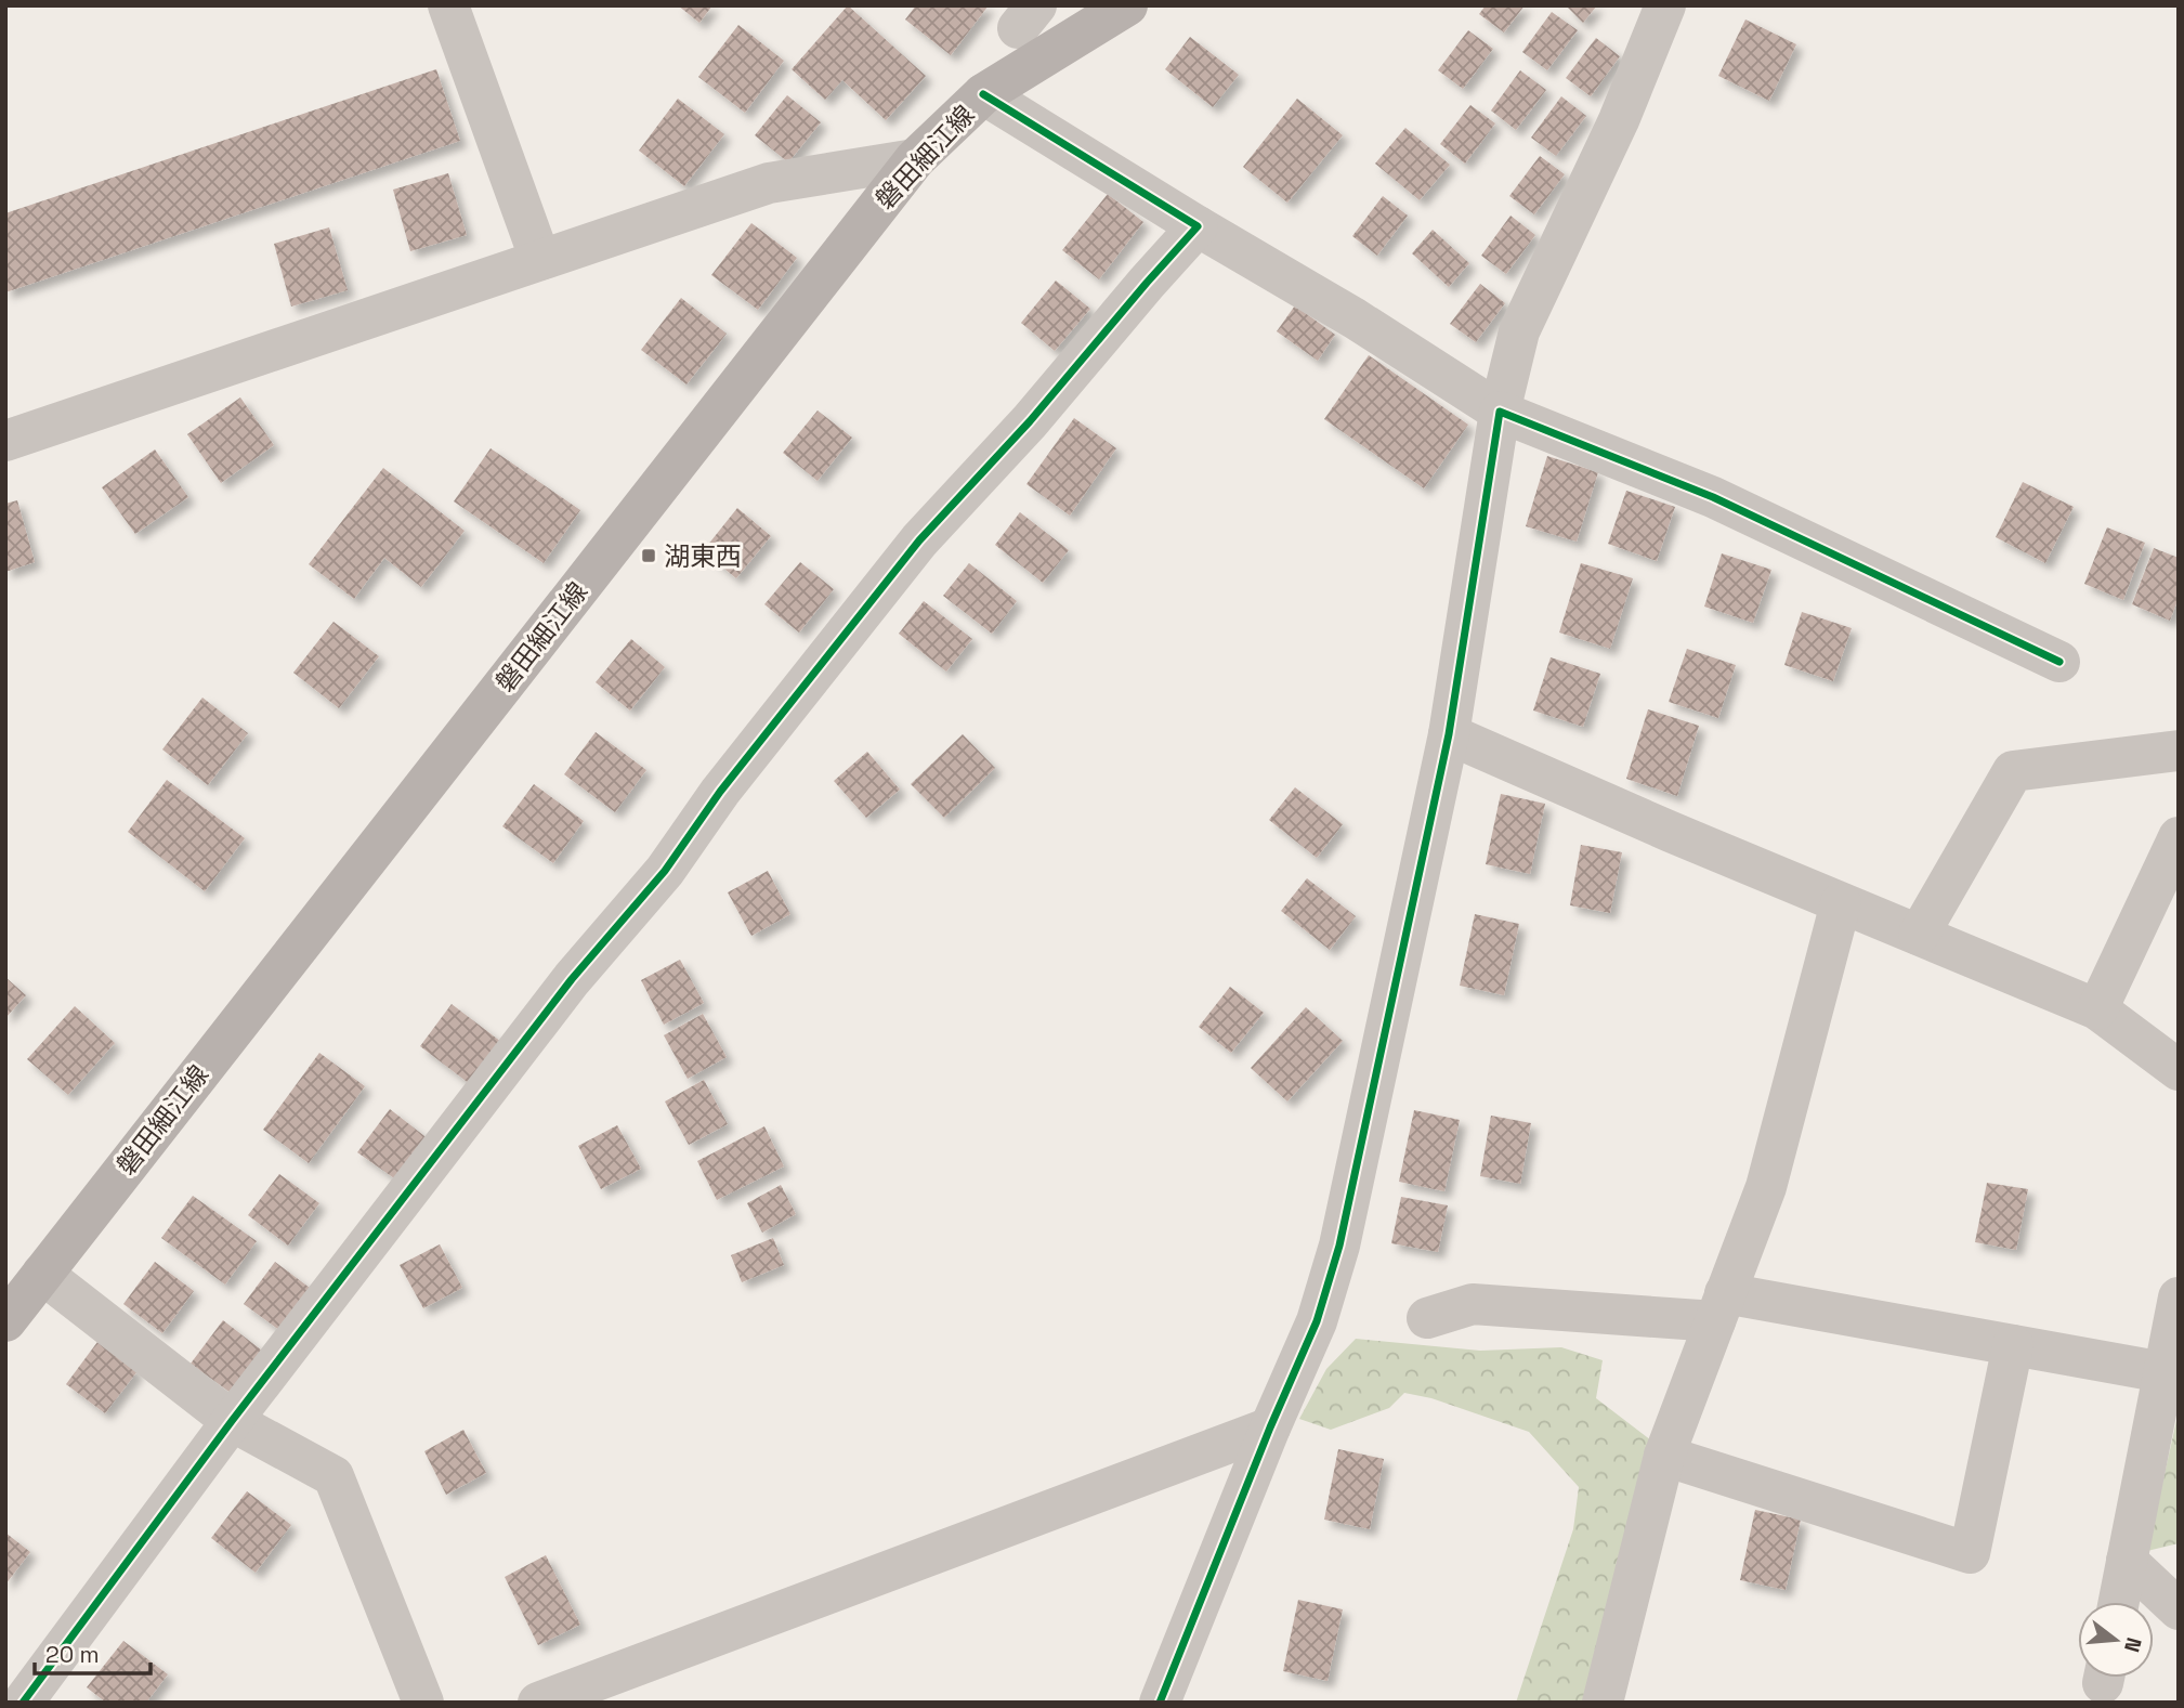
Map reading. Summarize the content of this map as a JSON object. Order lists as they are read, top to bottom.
{
  "streets": {
    "main road": ["磐田細江線"]
  },
  "places": {
    "transit": ["湖東西"]
  },
  "scale_bar": "20 m",
  "north": "right"
}
